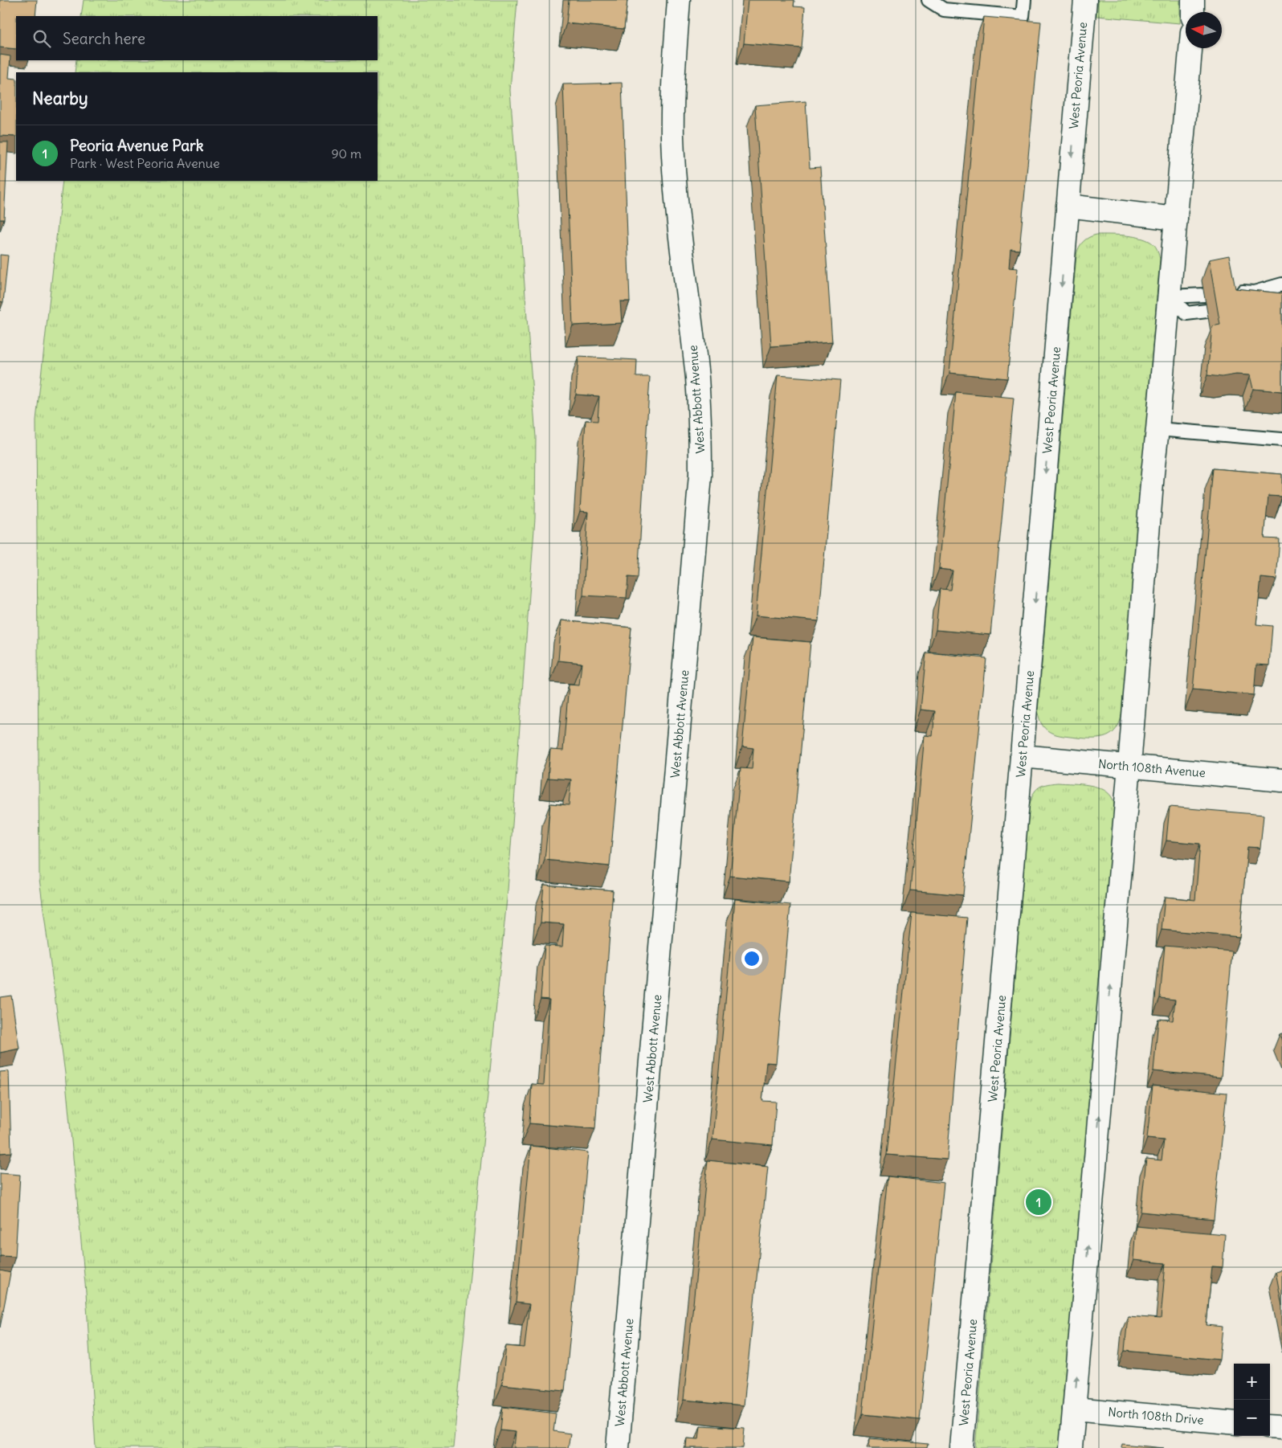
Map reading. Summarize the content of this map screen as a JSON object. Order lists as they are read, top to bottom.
{
  "streets": {
    "street": [
      "West Peoria Avenue",
      "West Abbott Avenue",
      "North 108th Avenue",
      "North 108th Drive"
    ]
  },
  "crossings": [
    ["West Peoria Avenue", "North 108th Avenue"]
  ],
  "north": "left",
  "page": {
    "search": "Search here",
    "heading": "Nearby",
    "list": [
      {
        "mark": "1",
        "name": "Peoria Avenue Park",
        "note": "Park · West Peoria Avenue",
        "value": "90 m"
      }
    ],
    "pins": "1",
    "map_buttons": ["+", "−"]
  }
}
